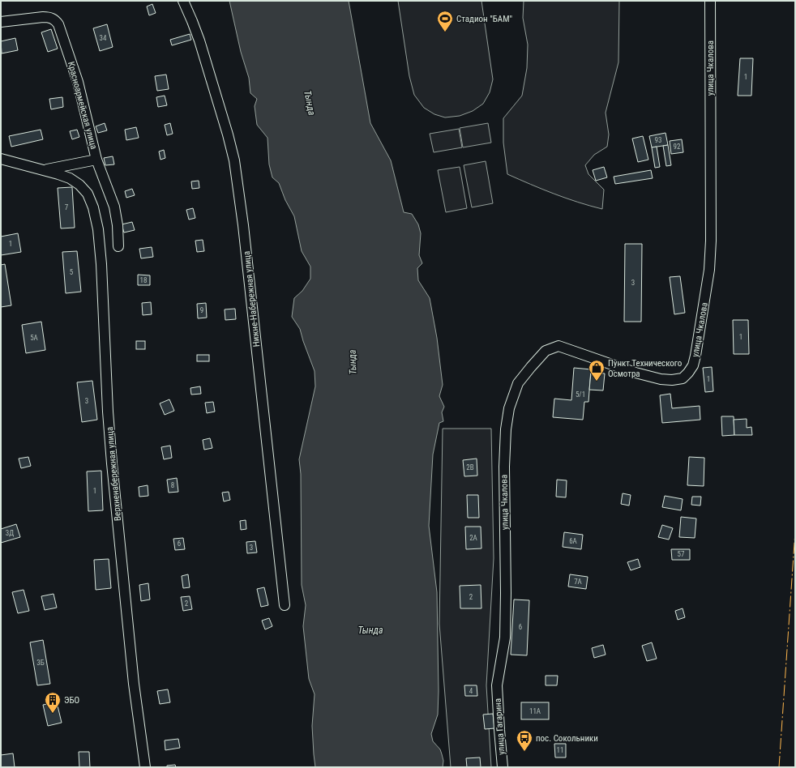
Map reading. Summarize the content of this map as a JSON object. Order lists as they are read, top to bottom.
{
  "streets": {
    "street": [
      "улица Чкалова",
      "Красноармейская улица",
      "Нижне-Набережная улица",
      "Верхненабережная улица",
      "улица Гагарина"
    ]
  },
  "crossings": [
    ["улица Чкалова", "улица Гагарина"]
  ],
  "water": ["Тында"],
  "places": {
    "sports": ["Стадион \"БАМ\""],
    "shop": ["Пункт Технического Осмотра"],
    "building": ["ЭБО"],
    "bus stop": ["пос. Сокольники"]
  },
  "house_numbers": [
    "34",
    "1",
    "93",
    "92",
    "7",
    "1",
    "5",
    "18",
    "3",
    "9",
    "1",
    "5А",
    "1",
    "5/1",
    "3",
    "2В",
    "8",
    "1",
    "3Д",
    "2А",
    "6А",
    "6",
    "3",
    "57",
    "7А",
    "2",
    "2",
    "6",
    "3Б",
    "4",
    "11А",
    "11"
  ]
}
